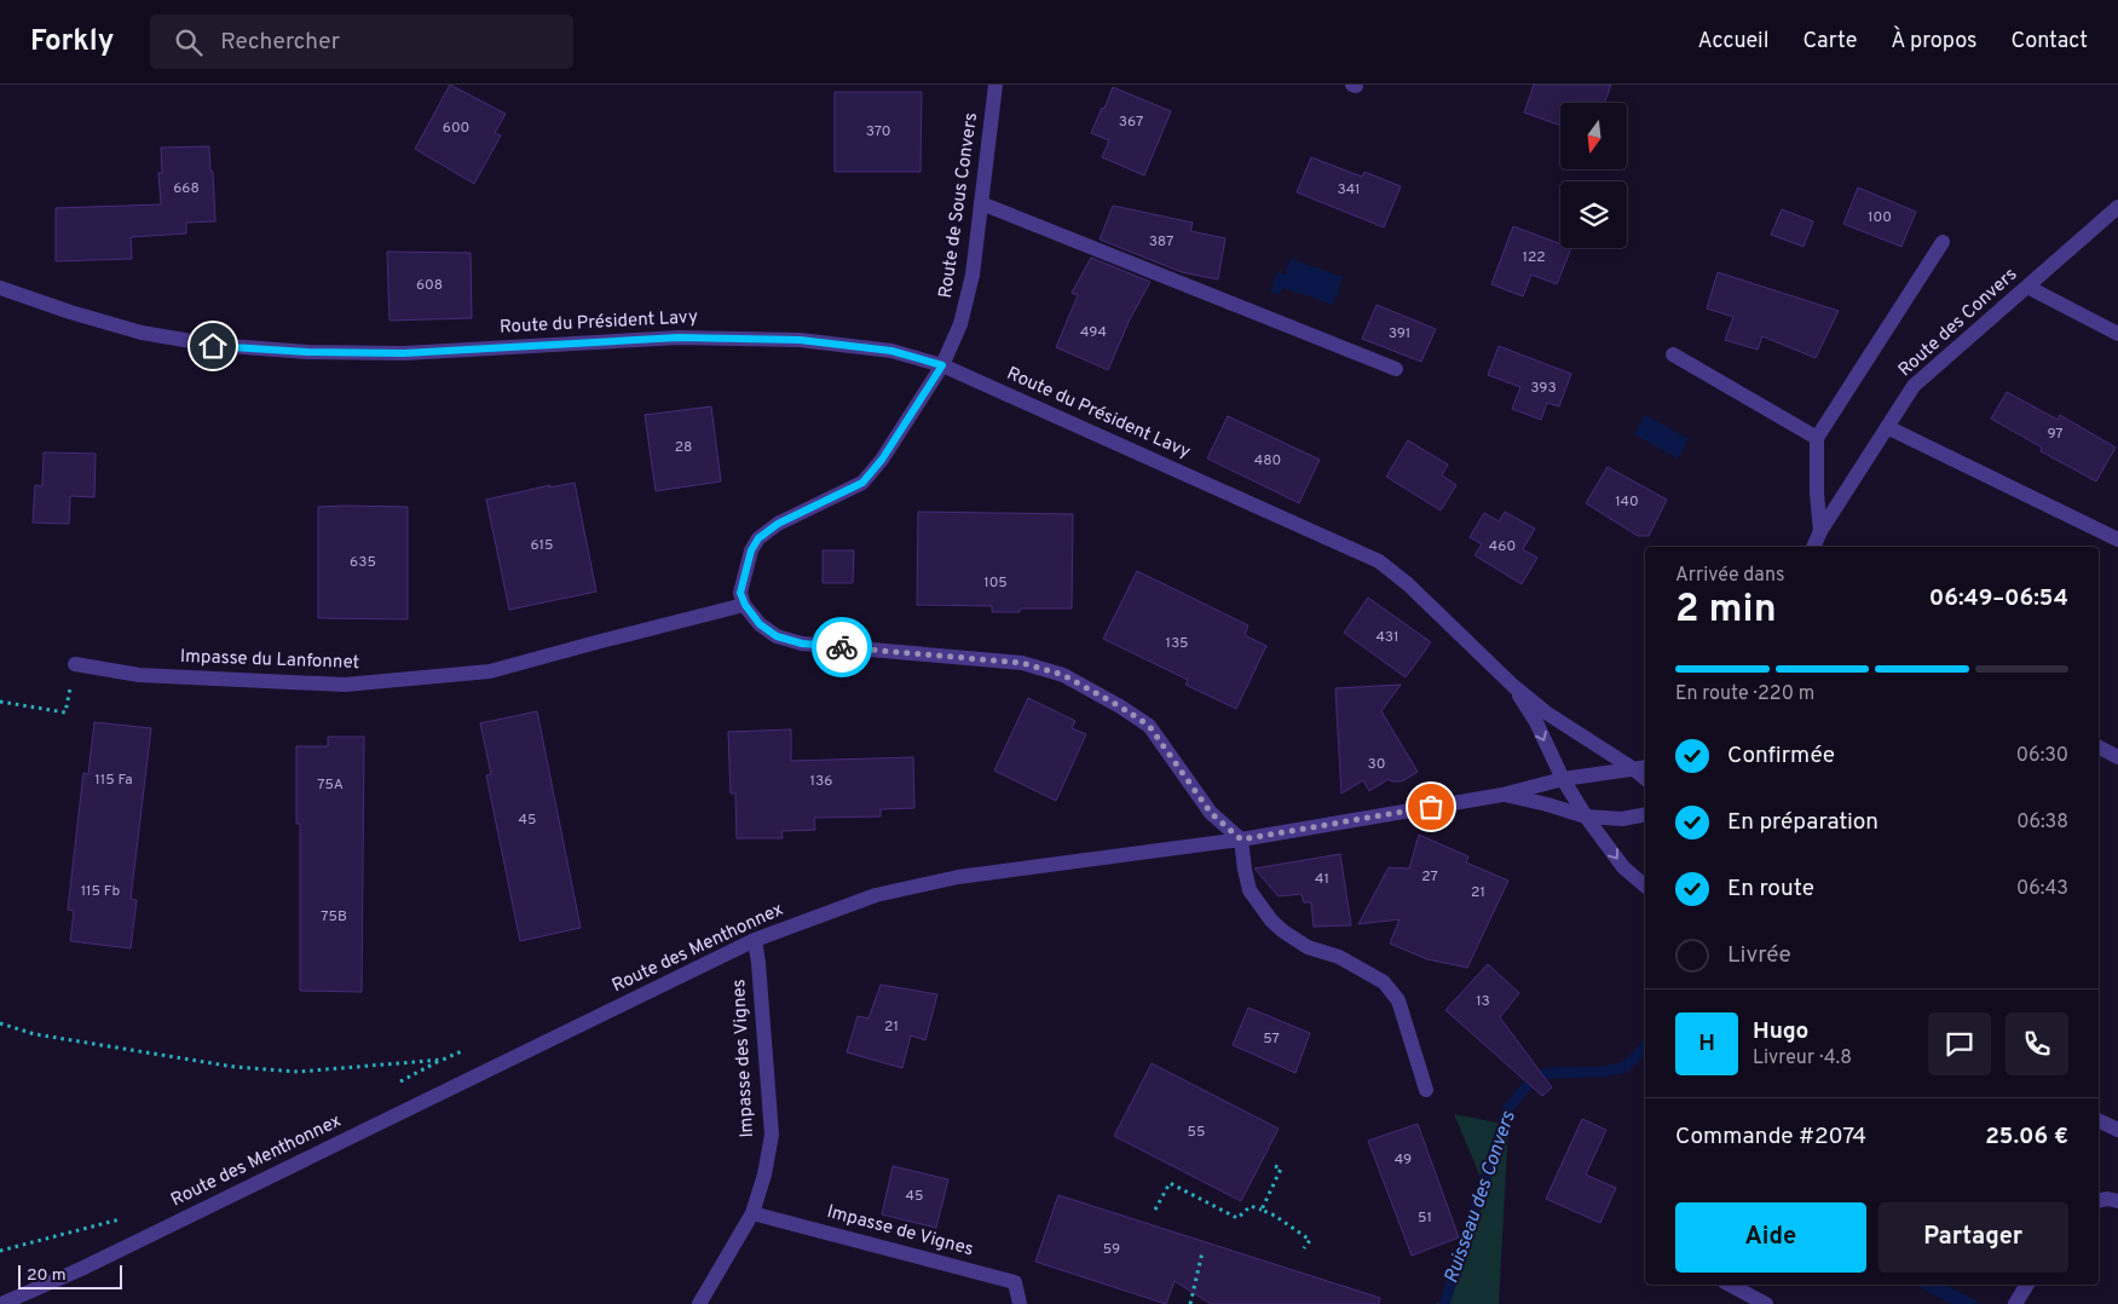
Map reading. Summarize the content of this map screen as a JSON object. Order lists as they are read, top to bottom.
{
  "streets": {
    "street": [
      "Route de Sous Convers",
      "Route du Président Lavy",
      "Route des Convers",
      "Impasse du Lanfonnet",
      "Route des Menthonnex",
      "Impasse des Vignes",
      "Impasse de Vignes"
    ]
  },
  "crossings": [
    ["Route de Sous Convers", "Route du Président Lavy"],
    ["Route de Sous Convers", "Impasse du Lanfonnet"],
    ["Route du Président Lavy", "Route des Menthonnex"],
    ["Route des Menthonnex", "Impasse des Vignes"],
    ["Impasse des Vignes", "Impasse de Vignes"]
  ],
  "water": ["Ruisseau des Convers"],
  "house_numbers": [
    "367",
    "600",
    "370",
    "668",
    "341",
    "100",
    "387",
    "122",
    "608",
    "494",
    "391",
    "393",
    "97",
    "28",
    "480",
    "140",
    "615",
    "460",
    "635",
    "105",
    "431",
    "135",
    "30",
    "115 Fa",
    "136",
    "75A",
    "45",
    "27",
    "41",
    "115 Fb",
    "21",
    "75B",
    "13",
    "21",
    "57",
    "55",
    "49",
    "45",
    "51",
    "59"
  ],
  "scale_bar": "20 m",
  "north": "bottom",
  "page": {
    "header": "Forkly",
    "search": "Rechercher",
    "nav": [
      "Accueil",
      "Carte",
      "À propos",
      "Contact"
    ],
    "heading": ["2 min", "Arrivée dans", "06:49–06:54"],
    "panel": [
      "Hugo",
      "Livreur · 4.8",
      "Commande #2074",
      "25.06 €"
    ],
    "bar": "En route · 220 m",
    "list": [
      ["Confirmée", "06:30"],
      ["En préparation", "06:38"],
      ["En route", "06:43"],
      "Livrée"
    ],
    "round": "H",
    "buttons": ["Aide", "Partager"],
    "scale": "20 m"
  }
}
